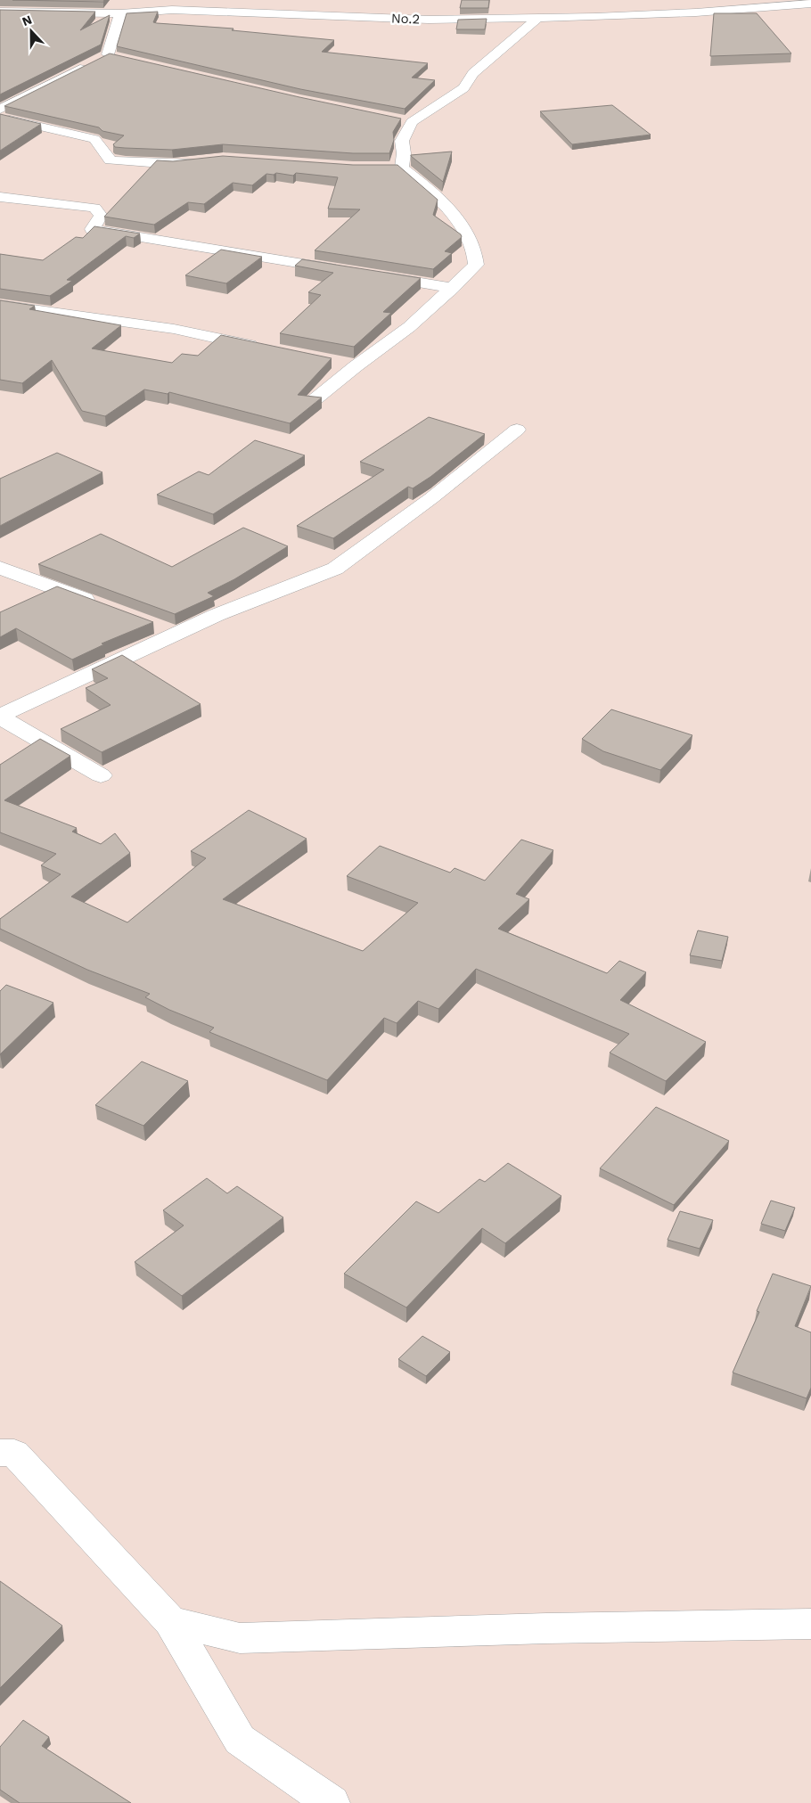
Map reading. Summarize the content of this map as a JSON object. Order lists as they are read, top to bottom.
{
  "streets": {
    "street": ["No.2"]
  },
  "north": "top"
}
